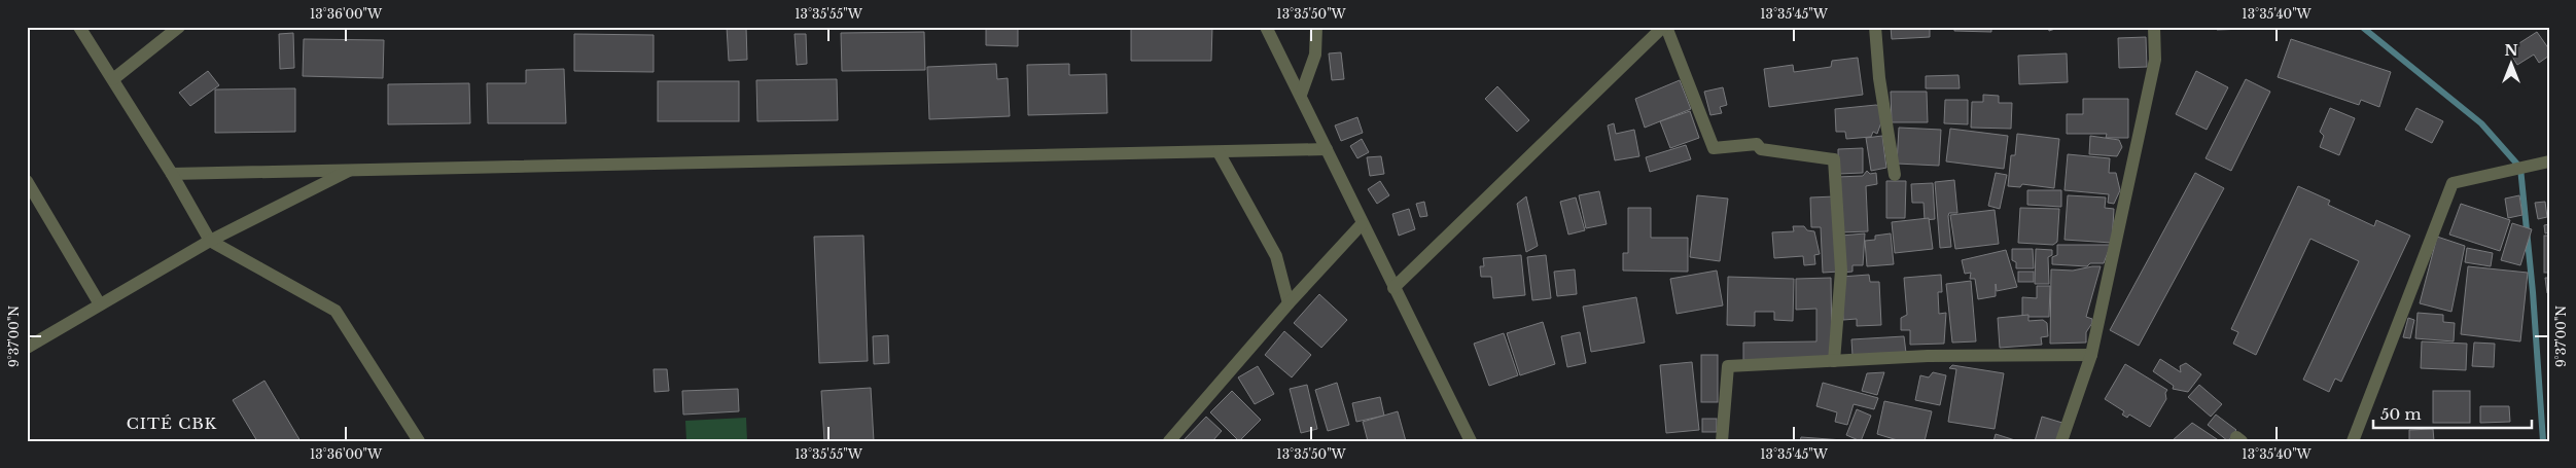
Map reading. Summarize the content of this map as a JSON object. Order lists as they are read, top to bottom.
{
  "districts": ["CITÉ CBK"],
  "scale_bar": "50 m",
  "north": "top",
  "coordinates": [
    "13°36'00\"W",
    "13°35'55\"W",
    "13°35'50\"W",
    "13°35'45\"W",
    "13°35'40\"W",
    "9°37'00\"N"
  ]
}
